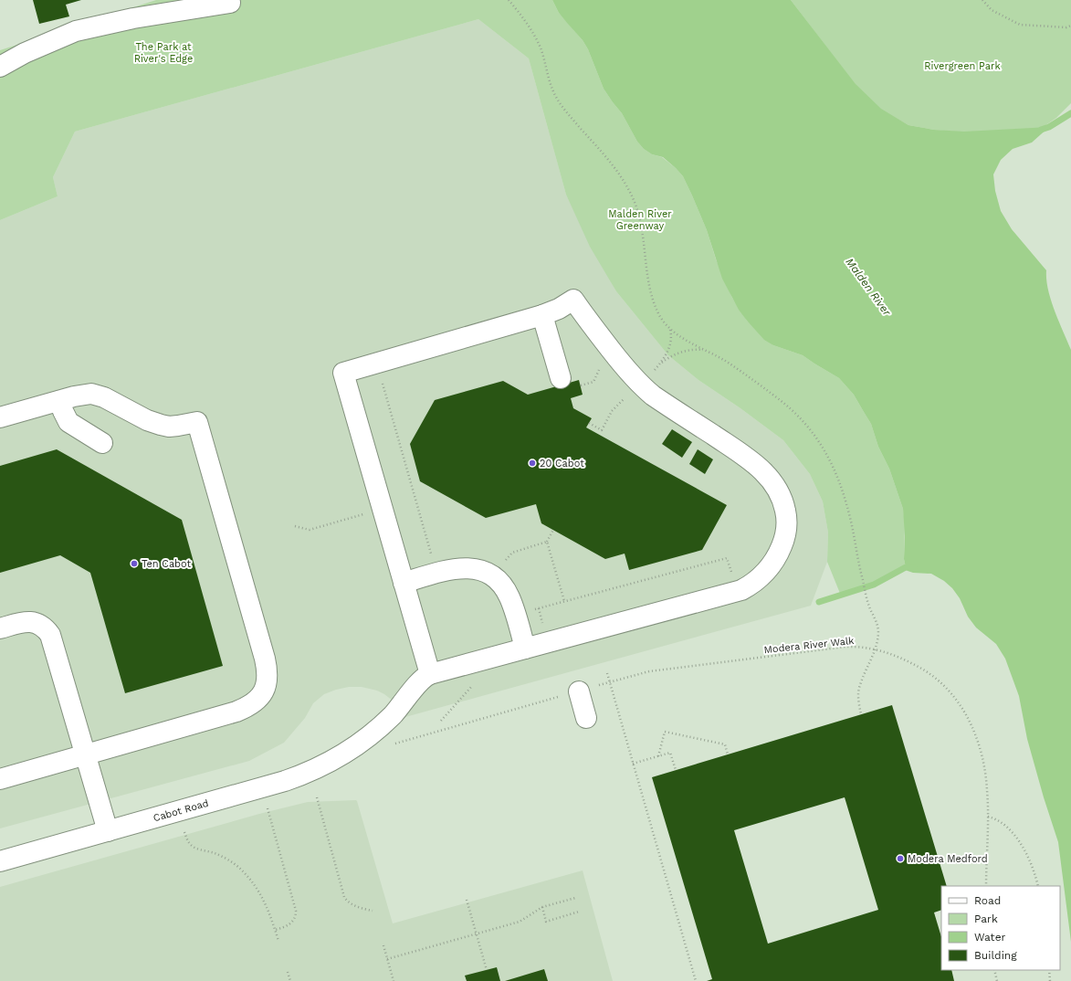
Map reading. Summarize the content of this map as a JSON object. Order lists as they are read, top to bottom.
{
  "streets": {
    "street": ["Cabot Road"],
    "path": ["Modera River Walk"]
  },
  "water": ["Malden River"],
  "parks": ["The Park at River's Edge", "Rivergreen Park", "Malden River Greenway"],
  "places": ["20 Cabot", "Ten Cabot", "Modera Medford"],
  "legend": [
    "Road",
    "Park",
    "Water",
    "Building"
  ]
}
